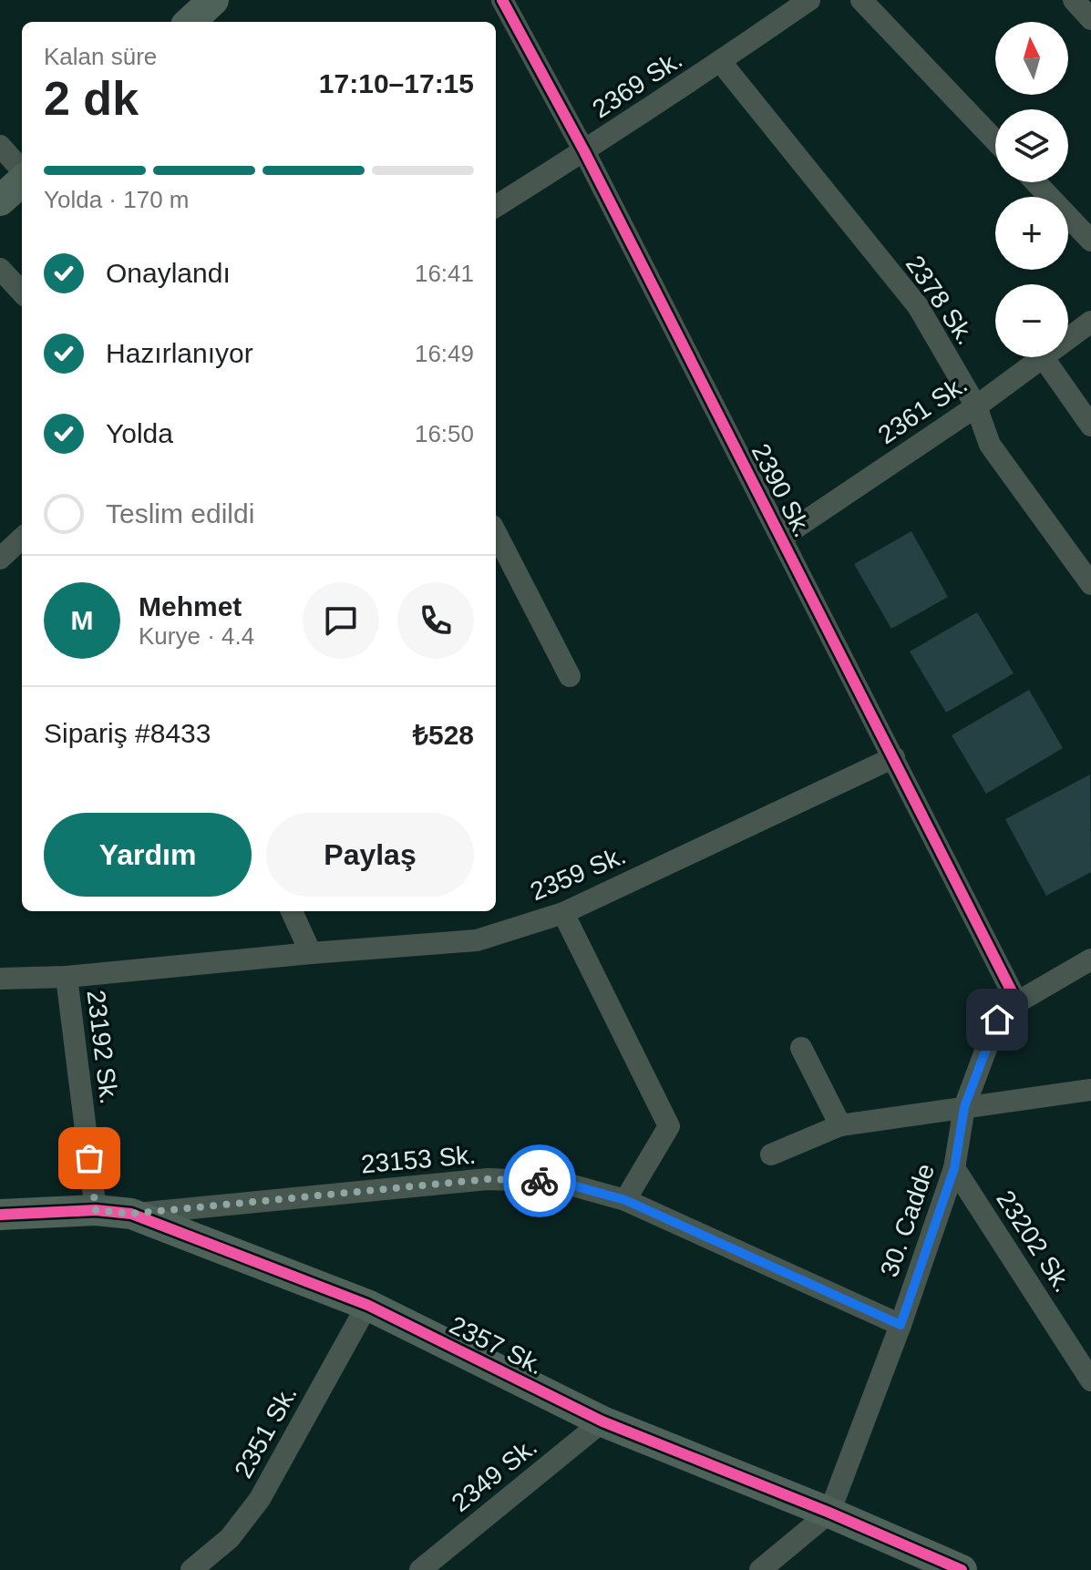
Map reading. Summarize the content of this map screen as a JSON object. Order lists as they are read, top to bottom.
{
  "streets": {
    "street": [
      "2369 Sk.",
      "2378 Sk.",
      "2361 Sk.",
      "2390 Sk.",
      "2359 Sk.",
      "23192 Sk.",
      "23153 Sk.",
      "30. Cadde",
      "23202 Sk.",
      "2357 Sk.",
      "2351 Sk.",
      "2349 Sk."
    ]
  },
  "crossings": [
    ["2369 Sk.", "2378 Sk."],
    ["2369 Sk.", "2390 Sk."],
    ["2378 Sk.", "2361 Sk."],
    ["2361 Sk.", "2390 Sk."],
    ["2390 Sk.", "2359 Sk."],
    ["2359 Sk.", "23192 Sk."],
    ["23192 Sk.", "2357 Sk."],
    ["23153 Sk.", "30. Cadde"],
    ["23153 Sk.", "2357 Sk."],
    ["30. Cadde", "23202 Sk."],
    ["30. Cadde", "2357 Sk."],
    ["2357 Sk.", "2351 Sk."],
    ["2357 Sk.", "2349 Sk."]
  ],
  "north": "top",
  "page": {
    "map_buttons": ["+", "−"],
    "heading": ["2 dk", "Kalan süre", "17:10–17:15"],
    "panel": [
      "Mehmet",
      "Kurye · 4.4",
      "Sipariş #8433",
      "₺528"
    ],
    "bar": "Yolda · 170 m",
    "list": [
      ["Onaylandı", "16:41"],
      ["Hazırlanıyor", "16:49"],
      ["Yolda", "16:50"],
      "Teslim edildi"
    ],
    "round": "M",
    "buttons": ["Yardım", "Paylaş"]
  }
}
